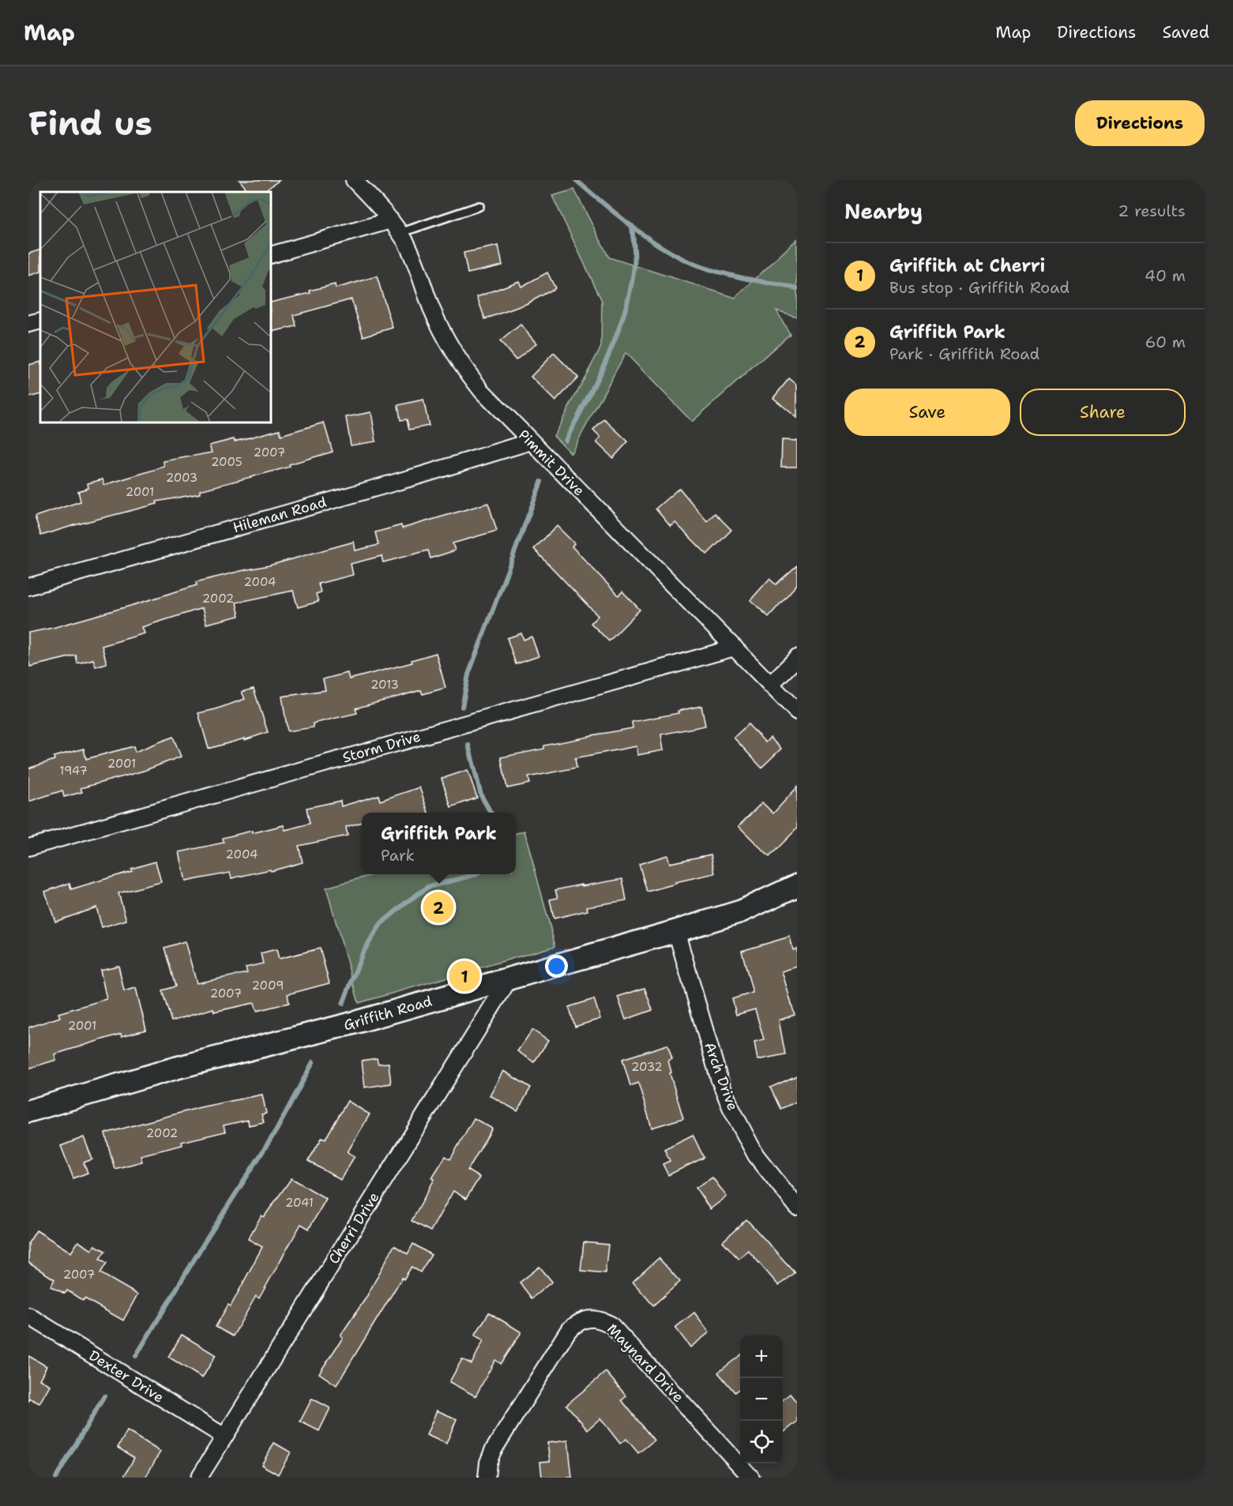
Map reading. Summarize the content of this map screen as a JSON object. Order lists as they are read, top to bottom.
{
  "streets": {
    "street": [
      "Pimmit Drive",
      "Hileman Road",
      "Storm Drive",
      "Griffith Road",
      "Arch Drive",
      "Cherri Drive",
      "Maynard Drive",
      "Dexter Drive"
    ]
  },
  "crossings": [
    ["Pimmit Drive", "Hileman Road"],
    ["Pimmit Drive", "Storm Drive"],
    ["Griffith Road", "Arch Drive"],
    ["Griffith Road", "Cherri Drive"],
    ["Cherri Drive", "Dexter Drive"]
  ],
  "house_numbers": [
    "2007",
    "2005",
    "2003",
    "2001",
    "2004",
    "2002",
    "2013",
    "2001",
    "1947",
    "2004",
    "2009",
    "2007",
    "2001",
    "2032",
    "2002",
    "2041",
    "2007"
  ],
  "page": {
    "header": "Map",
    "nav": ["Map", "Directions", "Saved"],
    "buttons": [
      "Directions",
      ["Save", "Share"]
    ],
    "title": "Find us",
    "heading": ["Nearby", "2 results"],
    "list": [
      {
        "mark": "1",
        "name": "Griffith at Cherri",
        "note": "Bus stop · Griffith Road",
        "value": "40 m"
      },
      {
        "mark": "2",
        "name": "Griffith Park",
        "note": "Park · Griffith Road",
        "value": "60 m"
      }
    ],
    "popup": ["Griffith Park", "Park"],
    "pins": ["2", "1"],
    "map_buttons": ["+", "−"]
  }
}
